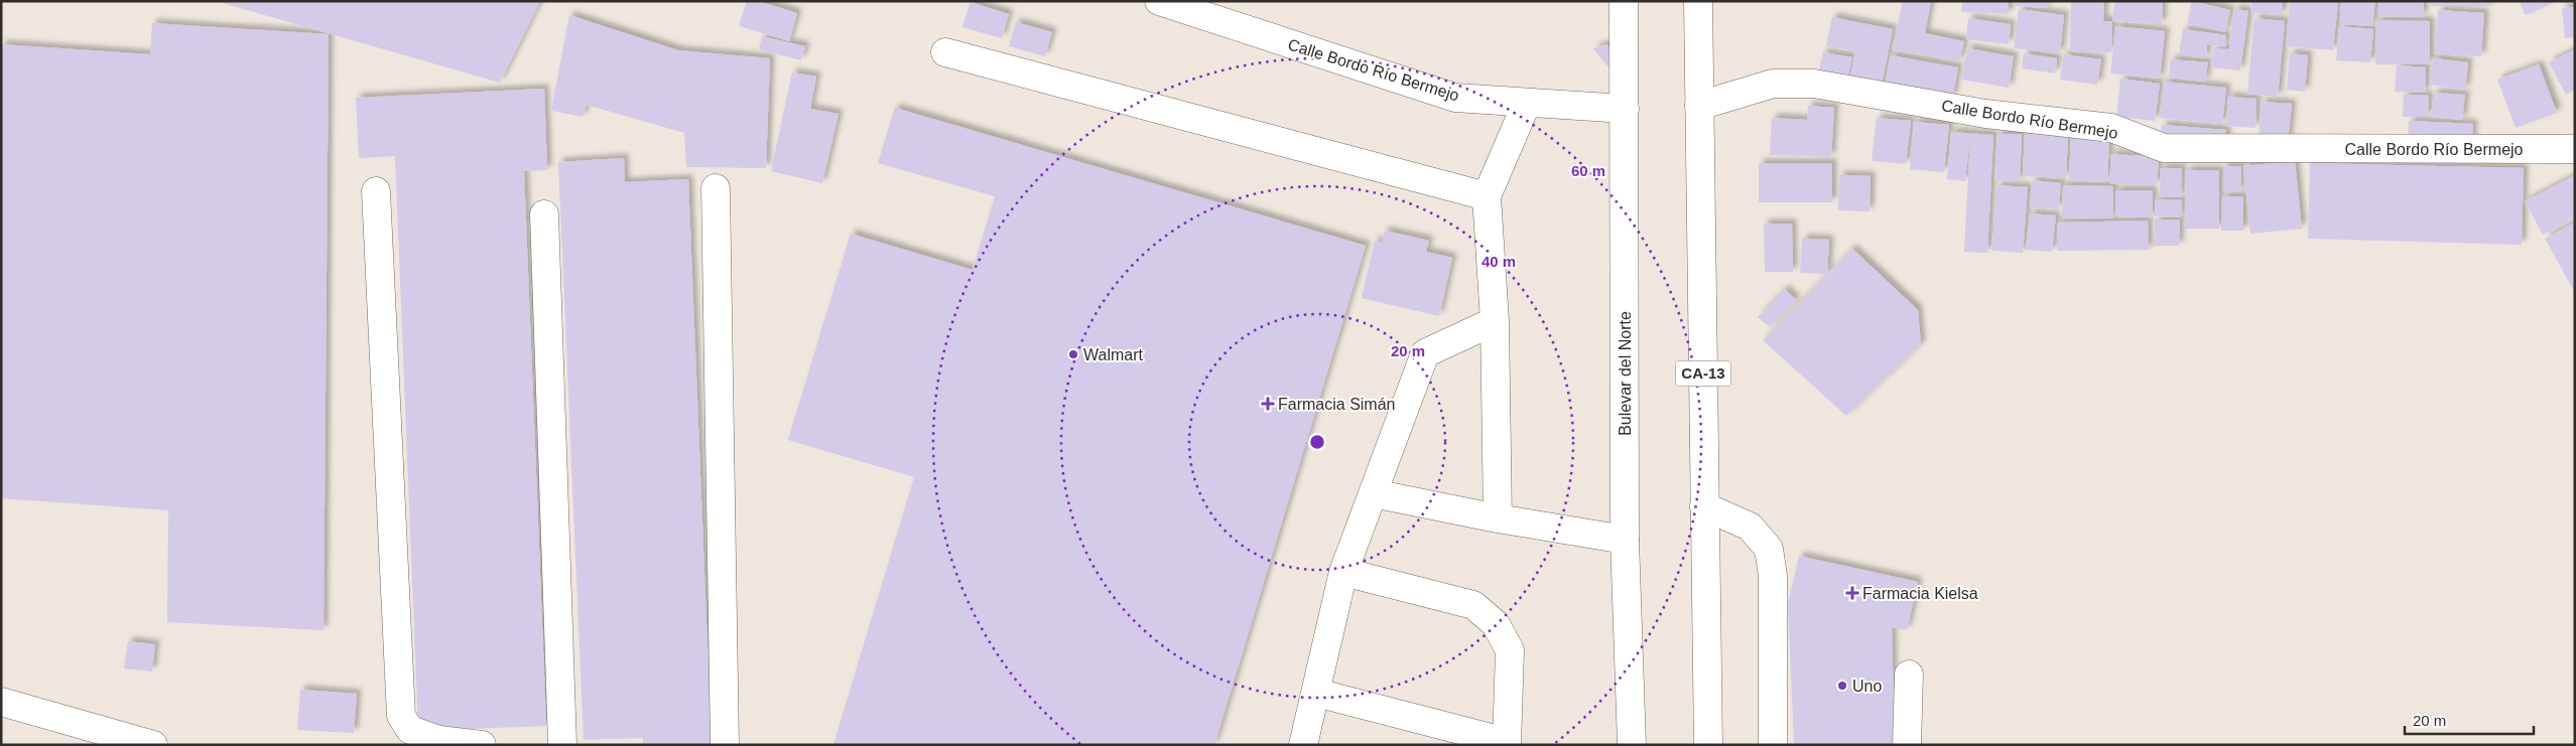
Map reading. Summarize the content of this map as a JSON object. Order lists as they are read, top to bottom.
{
  "streets": {
    "main road": ["Calle Bordo Río Bermejo", "Bulevar del Norte", "CA-13"]
  },
  "crossings": [
    ["Calle Bordo Río Bermejo", "Bulevar del Norte"],
    ["Calle Bordo Río Bermejo", "CA-13"]
  ],
  "places": {
    "other": ["Walmart", "Uno"],
    "health": ["Farmacia Simán", "Farmacia Kielsa"]
  },
  "scale_bar": "20 m",
  "rings": ["60 m", "40 m", "20 m"]
}
